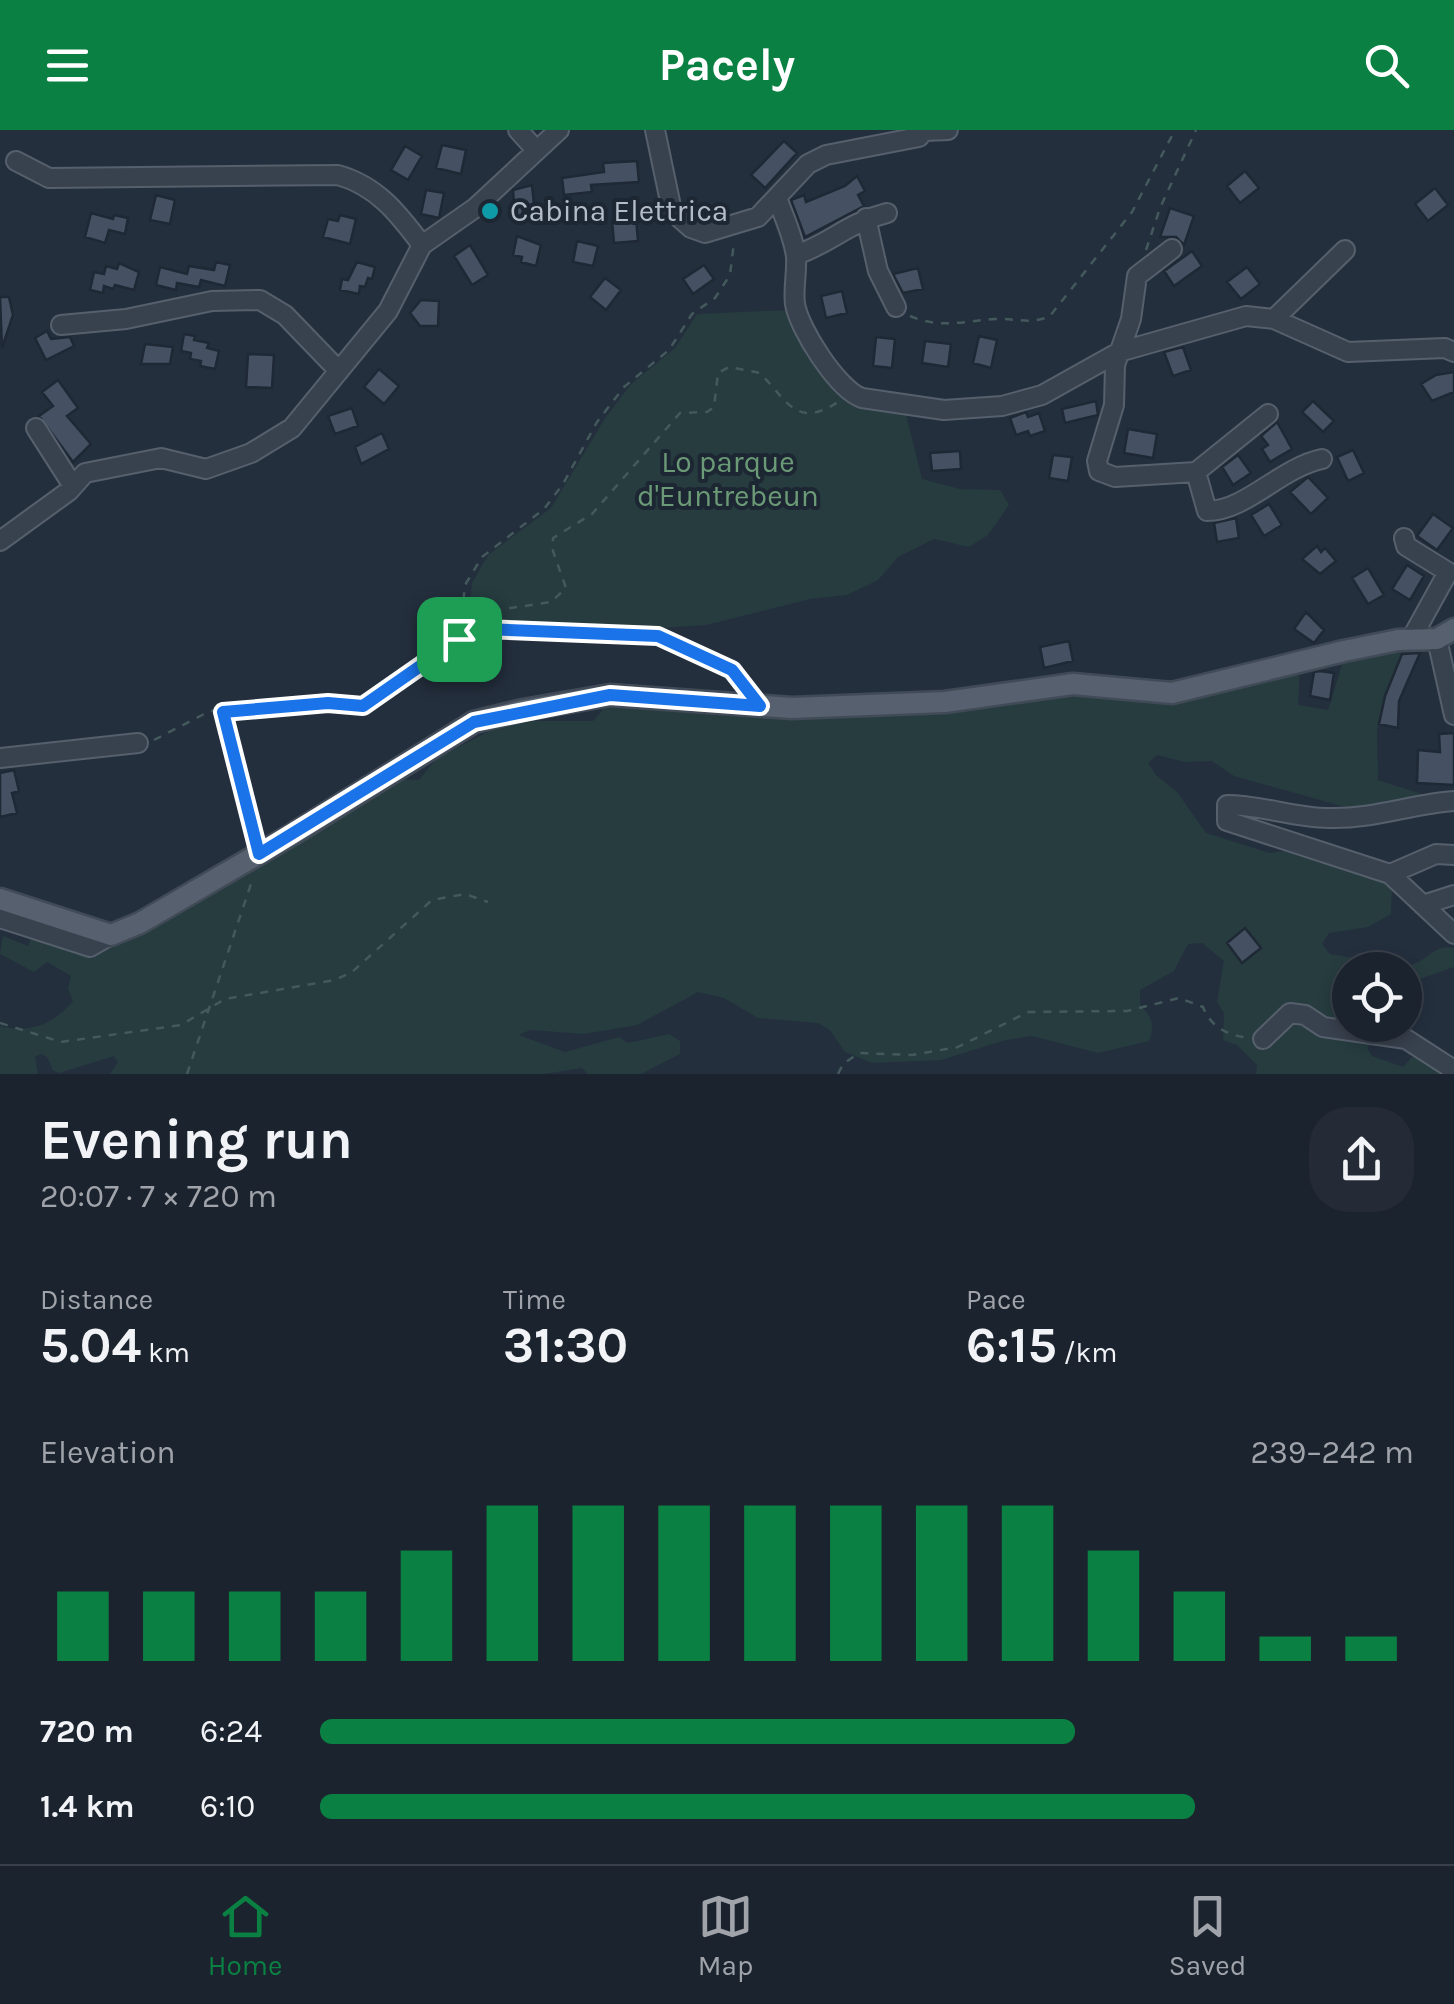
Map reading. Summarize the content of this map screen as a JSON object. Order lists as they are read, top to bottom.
{
  "parks": ["Lo parque d'Euntrebeun"],
  "places": ["Cabina Elettrica"],
  "page": {
    "header": "Pacely",
    "heading": ["Evening run", "20:07 · 7 × 720 m"],
    "stats": [
      ["Distance", "5.04 km"],
      ["Time", "31:30"],
      ["Pace", "6:15 /km"]
    ],
    "chart": ["Elevation", "239–242 m"],
    "list": [
      {
        "name": "720 m",
        "note": "6:24"
      },
      {
        "name": "1.4 km",
        "note": "6:10"
      }
    ],
    "tabs": ["Home", "Map", "Saved"]
  }
}
